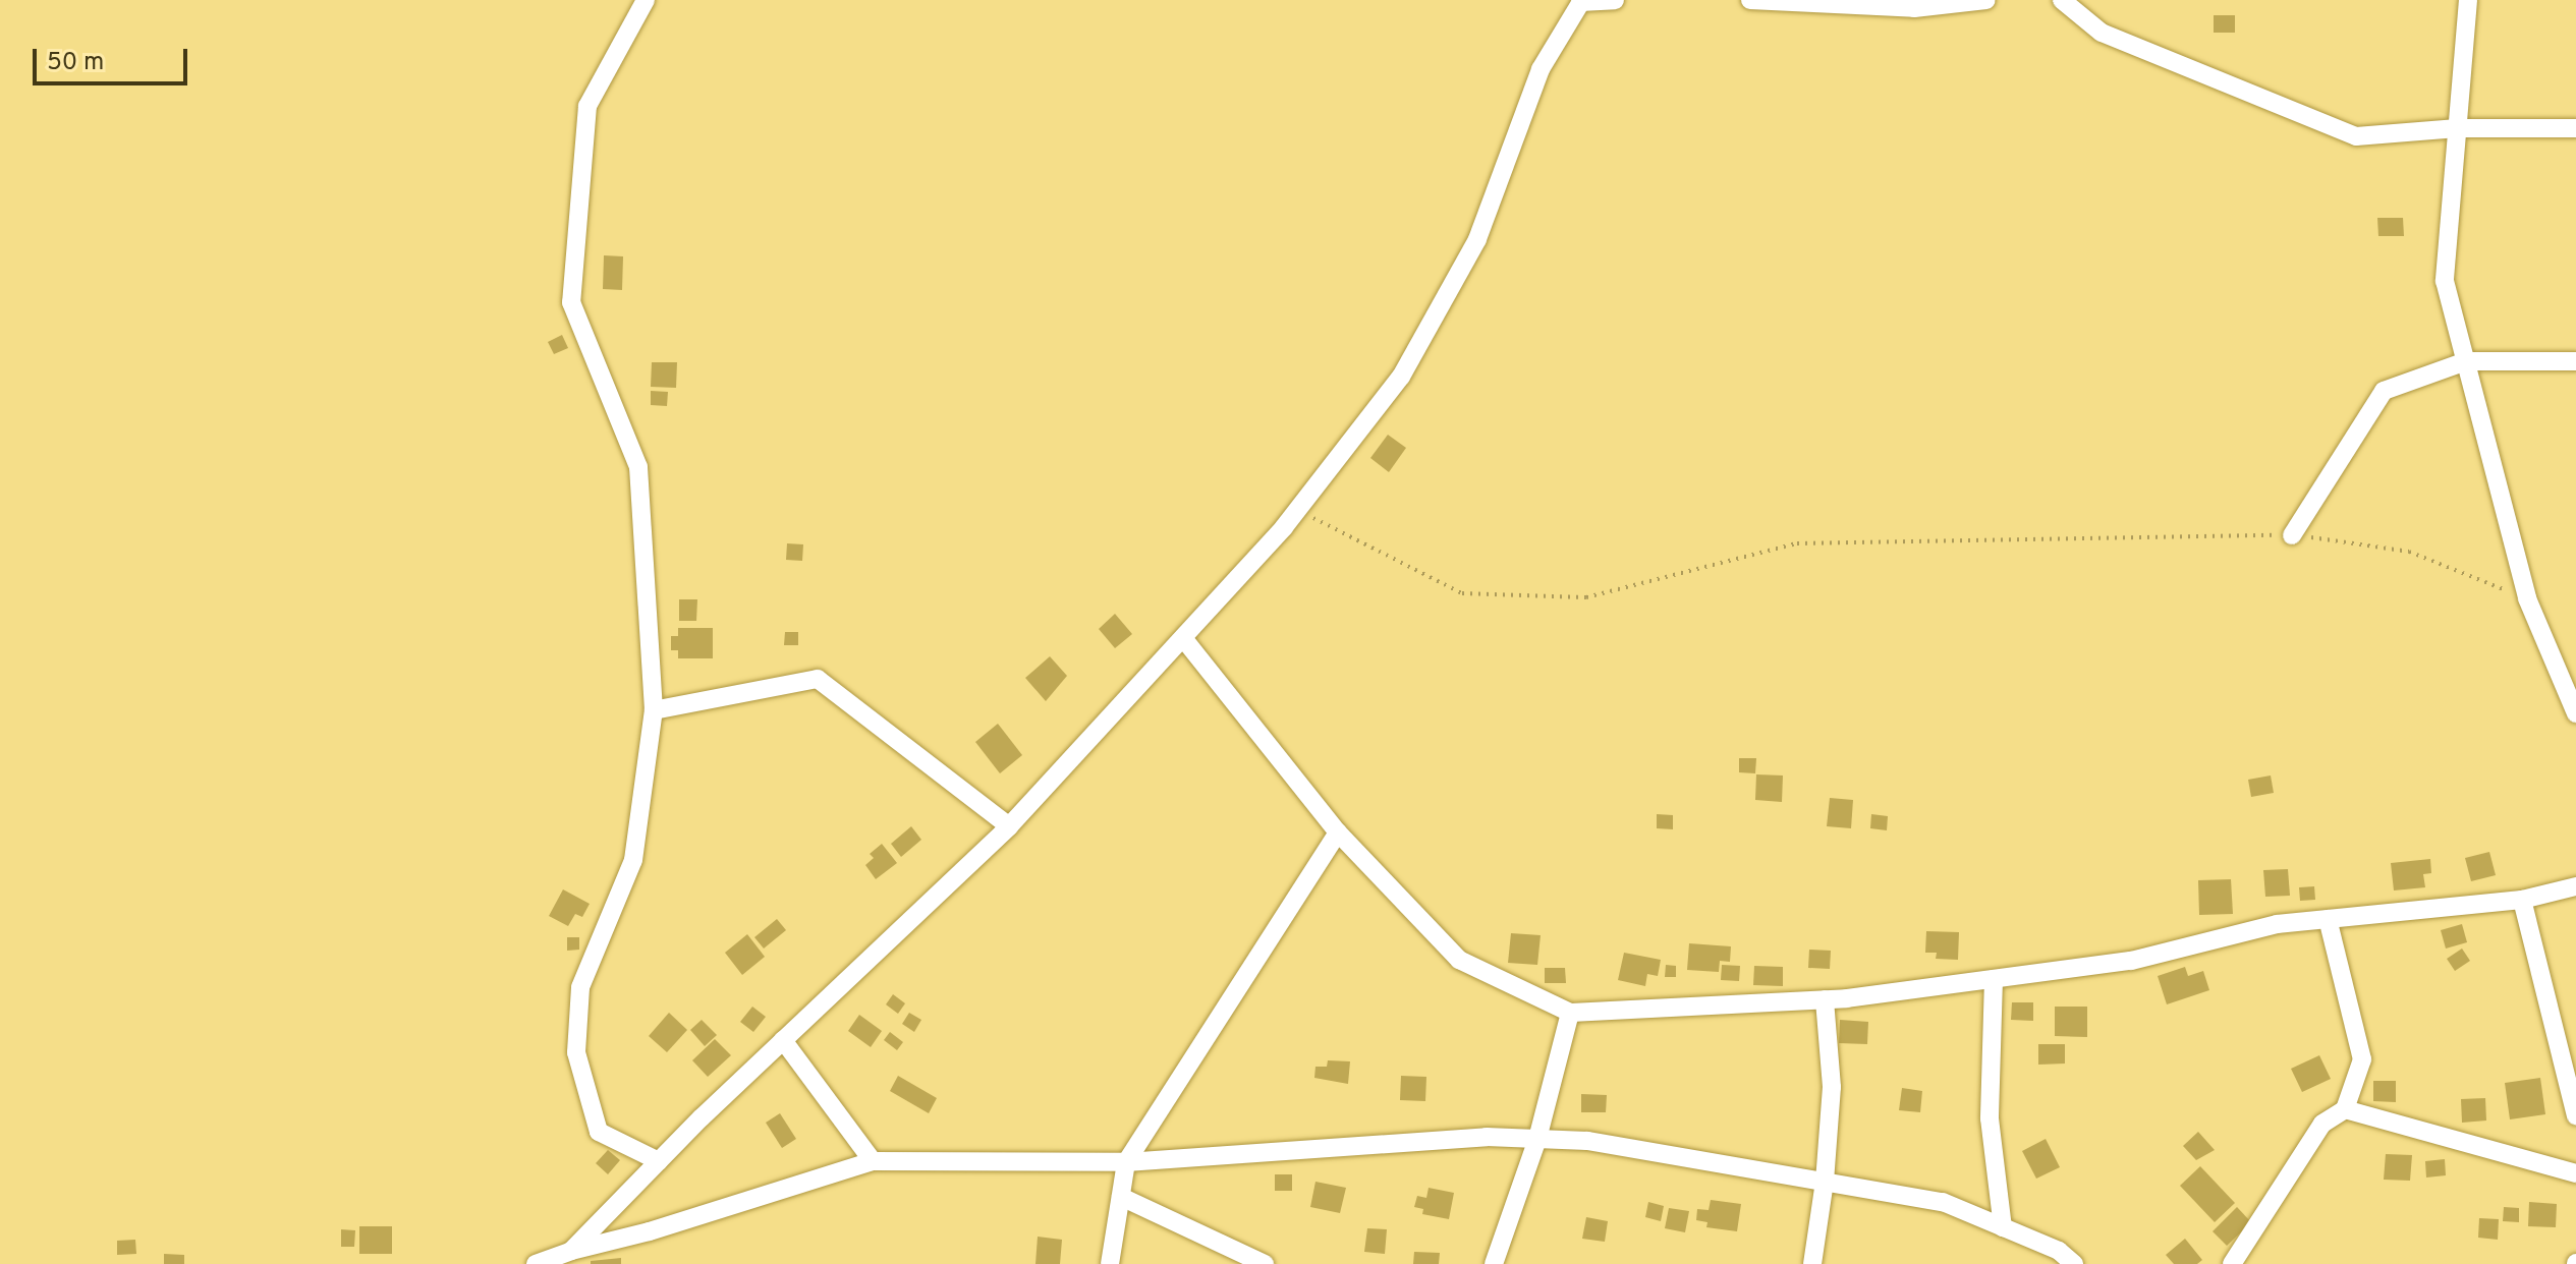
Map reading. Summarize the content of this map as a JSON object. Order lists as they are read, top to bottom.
{
  "scale_bar": "50 m"
}
